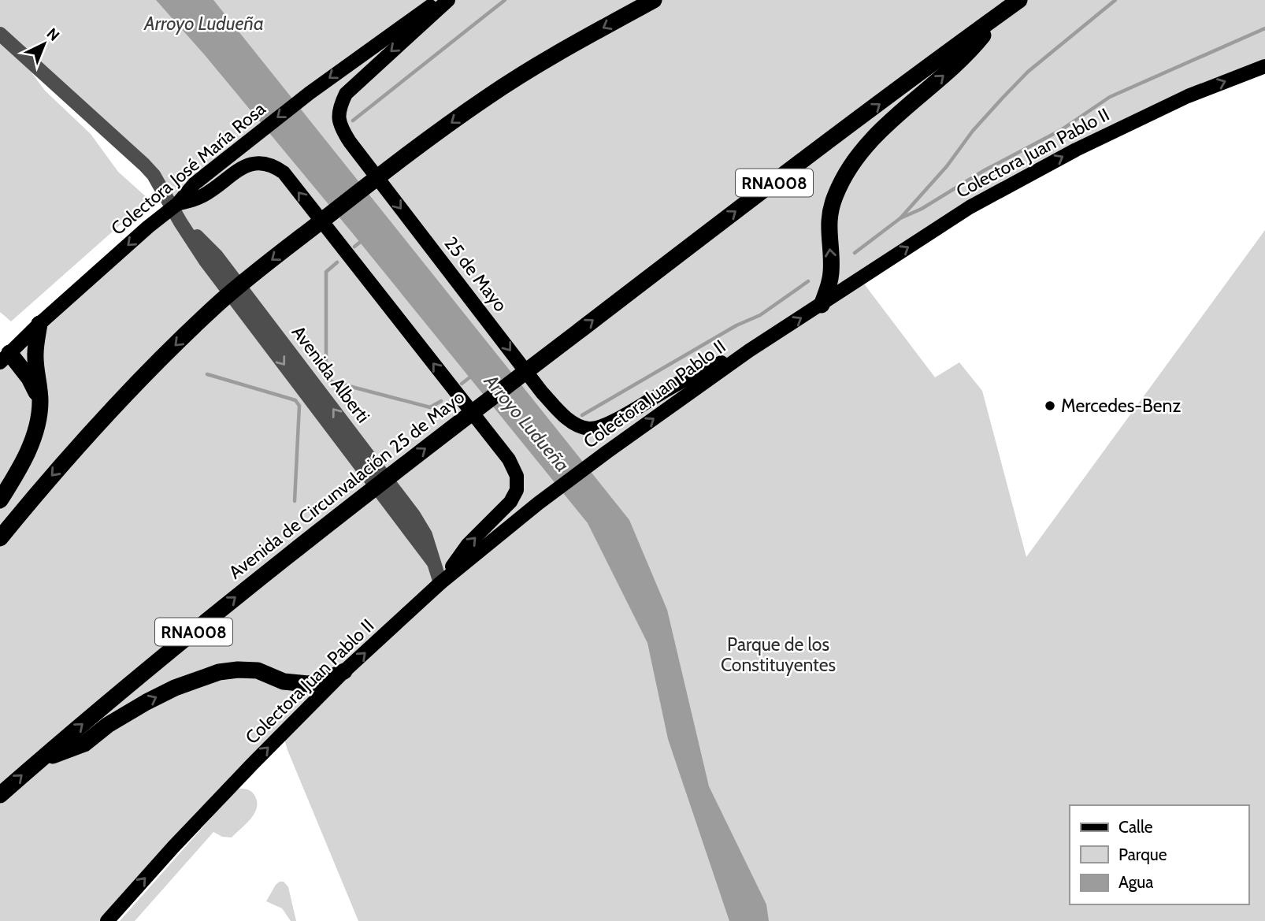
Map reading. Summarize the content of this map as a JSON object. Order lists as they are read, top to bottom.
{
  "streets": {
    "highway": ["RNA008", "Avenida de Circunvalación 25 de Mayo"],
    "main road": ["Colectora Juan Pablo II", "Colectora José María Rosa", "25 de Mayo"],
    "street": ["Avenida Alberti"]
  },
  "crossings": [
    ["Colectora Juan Pablo II", "25 de Mayo"],
    ["Colectora Juan Pablo II", "Avenida Alberti"],
    ["Colectora José María Rosa", "Avenida Alberti"]
  ],
  "one_way": ["Colectora Juan Pablo II", "Colectora José María Rosa", "Avenida de Circunvalación 25 de Mayo"],
  "water": ["Arroyo Ludueña"],
  "parks": ["Parque de los Constituyentes"],
  "places": ["Mercedes-Benz"],
  "legend": ["Calle", "Parque", "Agua"],
  "north": "top right"
}
